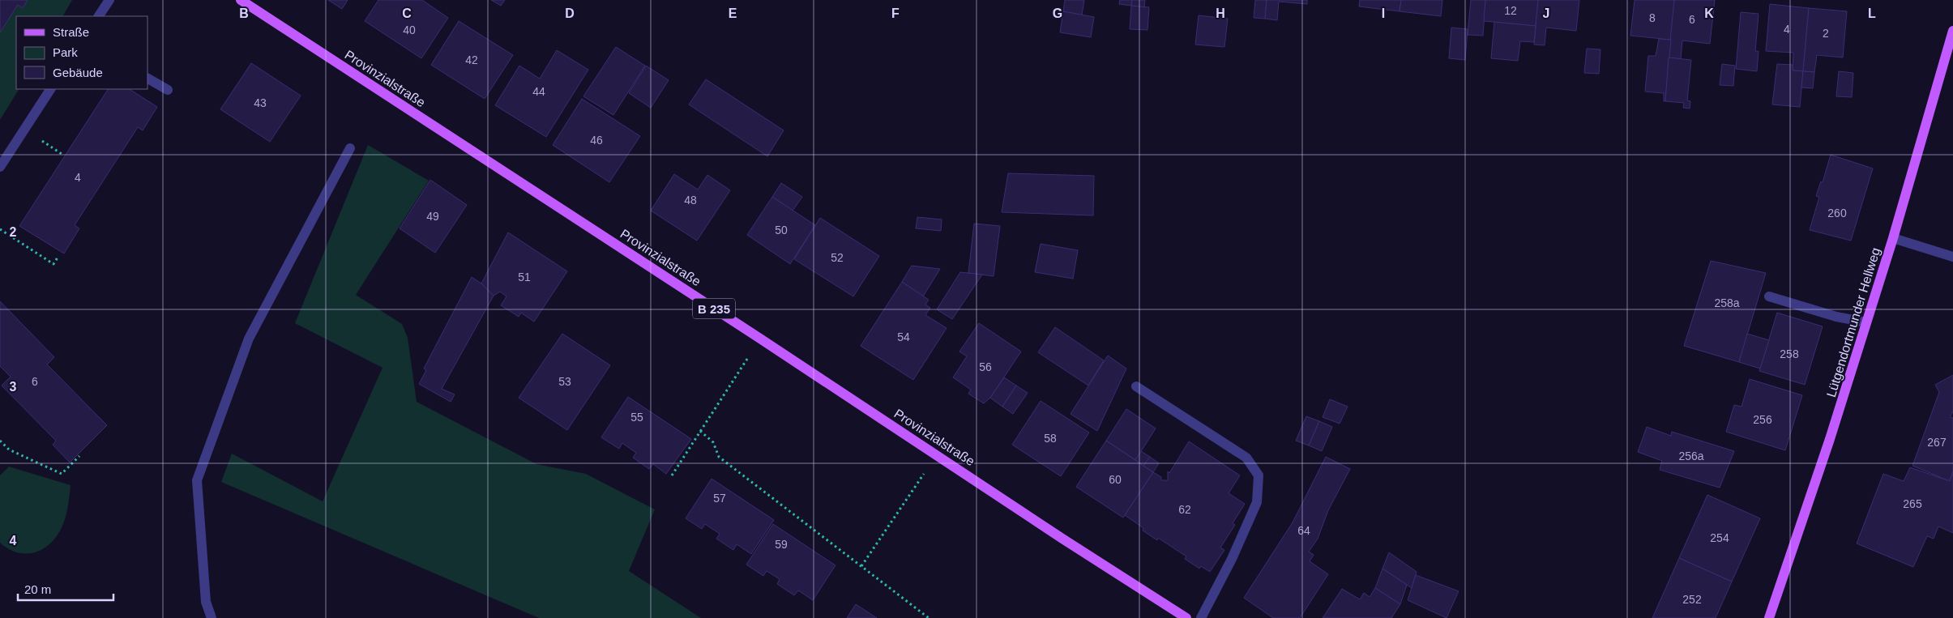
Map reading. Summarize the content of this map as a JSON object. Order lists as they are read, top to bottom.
{
  "streets": {
    "main road": ["Provinzialstraße", "B 235", "Lütgendortmunder Hellweg"]
  },
  "house_numbers": [
    "12",
    "8",
    "6",
    "4",
    "40",
    "2",
    "42",
    "44",
    "43",
    "46",
    "4",
    "48",
    "260",
    "49",
    "50",
    "52",
    "51",
    "258a",
    "54",
    "258",
    "56",
    "6",
    "53",
    "55",
    "256",
    "58",
    "267",
    "256a",
    "60",
    "57",
    "265",
    "62",
    "64",
    "254",
    "59",
    "252"
  ],
  "legend": ["Straße", "Park", "Gebäude"],
  "scale_bar": "20 m",
  "grid": {
    "columns": [
      "B",
      "C",
      "D",
      "E",
      "F",
      "G",
      "H",
      "I",
      "J",
      "K",
      "L"
    ],
    "rows": ["2", "3", "4"]
  }
}
